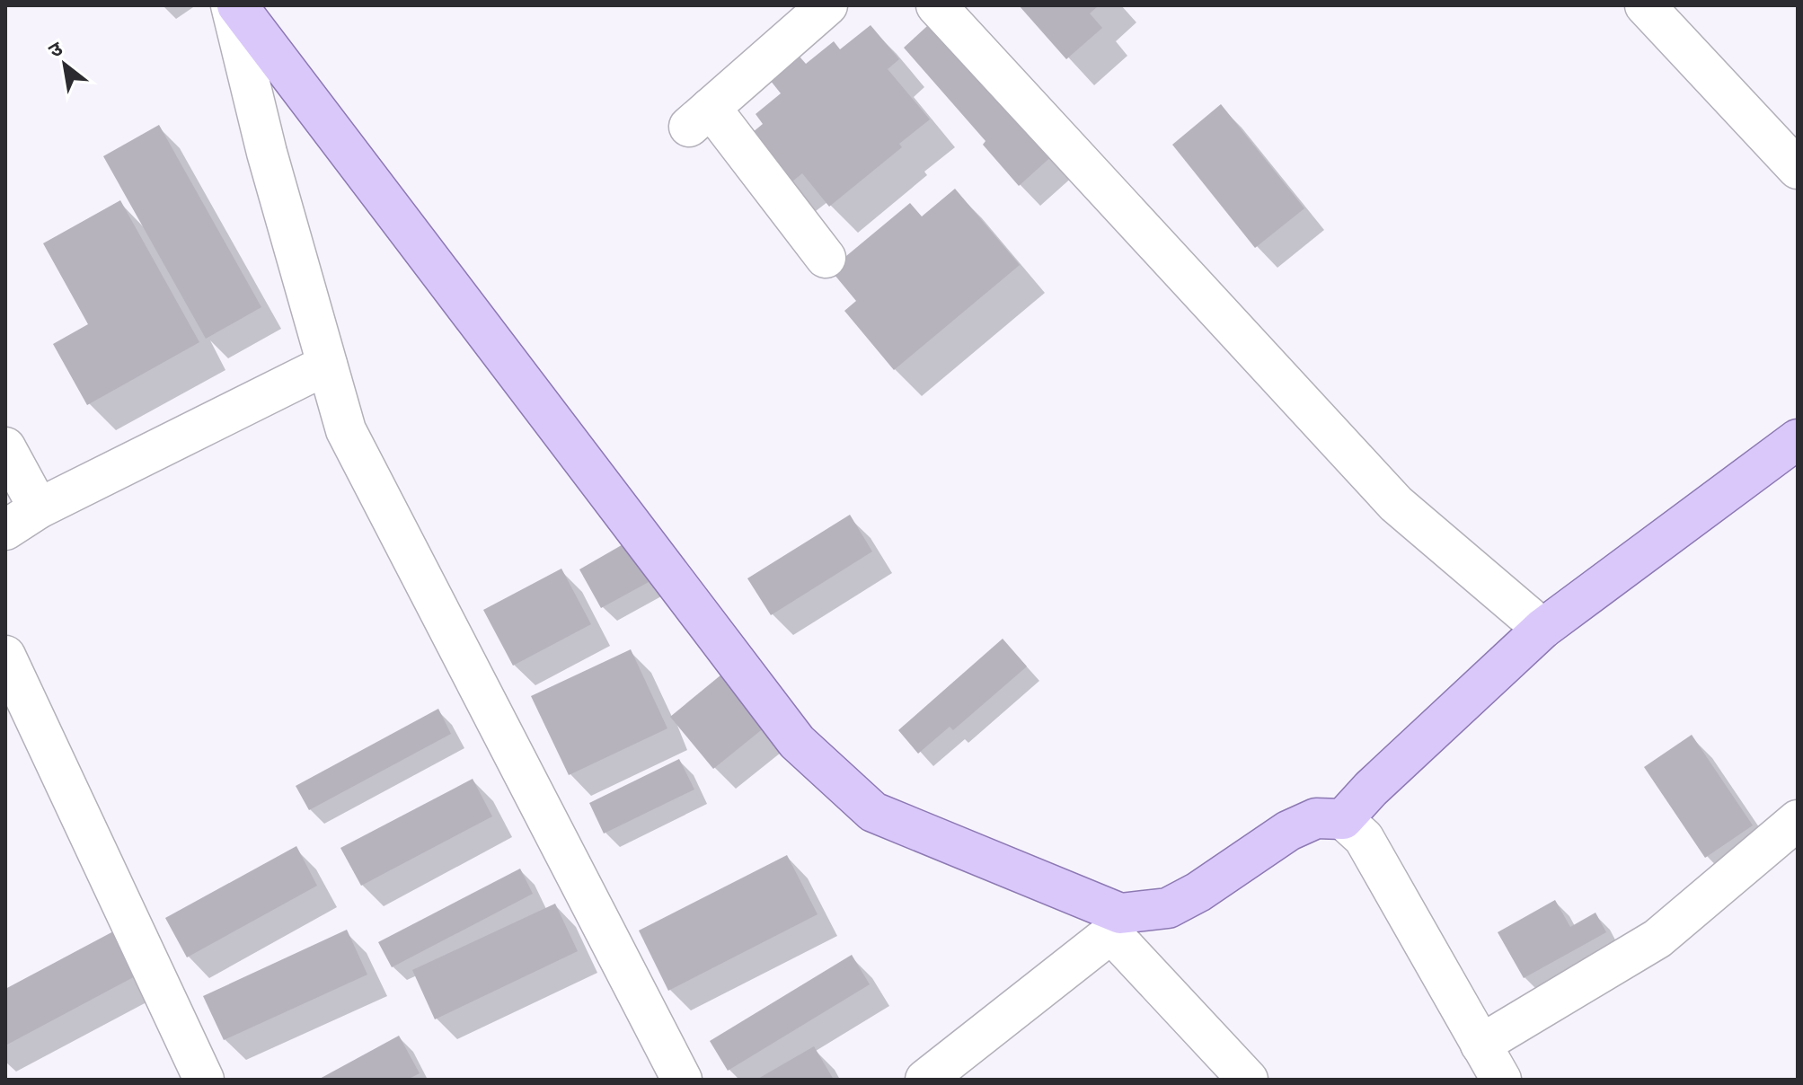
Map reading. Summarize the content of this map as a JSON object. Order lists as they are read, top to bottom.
{
  "north": "top left"
}
